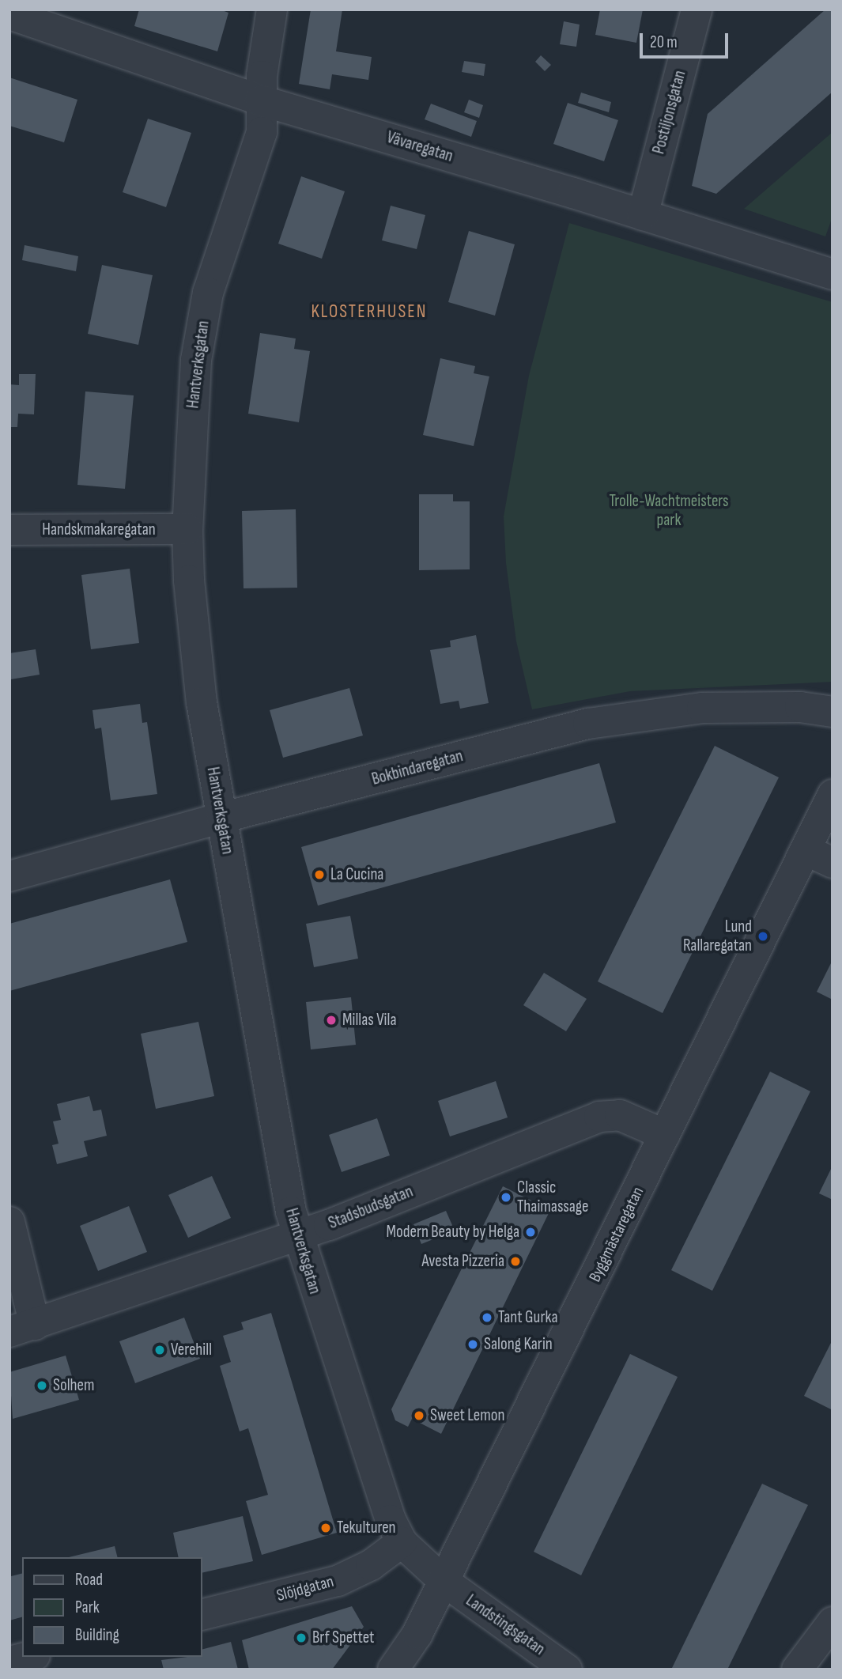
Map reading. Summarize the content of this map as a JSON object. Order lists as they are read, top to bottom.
{
  "streets": {
    "street": [
      "Postiljonsgatan",
      "Vävaregatan",
      "Hantverksgatan",
      "Handskmakaregatan",
      "Bokbindaregatan",
      "Stadsbudsgatan",
      "Byggmästaregatan",
      "Slöjdgatan",
      "Landstingsgatan"
    ]
  },
  "crossings": [
    ["Postiljonsgatan", "Vävaregatan"],
    ["Vävaregatan", "Hantverksgatan"],
    ["Hantverksgatan", "Handskmakaregatan"],
    ["Hantverksgatan", "Bokbindaregatan"],
    ["Hantverksgatan", "Stadsbudsgatan"],
    ["Hantverksgatan", "Byggmästaregatan"],
    ["Hantverksgatan", "Slöjdgatan"],
    ["Hantverksgatan", "Landstingsgatan"],
    ["Stadsbudsgatan", "Byggmästaregatan"],
    ["Byggmästaregatan", "Landstingsgatan"]
  ],
  "districts": ["KLOSTERHUSEN"],
  "parks": ["Trolle-Wachtmeisters park"],
  "places": [
    "La Cucina",
    "Lund Rallaregatan",
    "Millas Vila",
    "Classic Thaimassage",
    "Modern Beauty by Helga",
    "Avesta Pizzeria",
    "Tant Gurka",
    "Salong Karin",
    "Verehill",
    "Solhem",
    "Sweet Lemon",
    "Tekulturen",
    "Brf Spettet"
  ],
  "legend": ["Road", "Park", "Building"],
  "scale_bar": "20 m"
}
